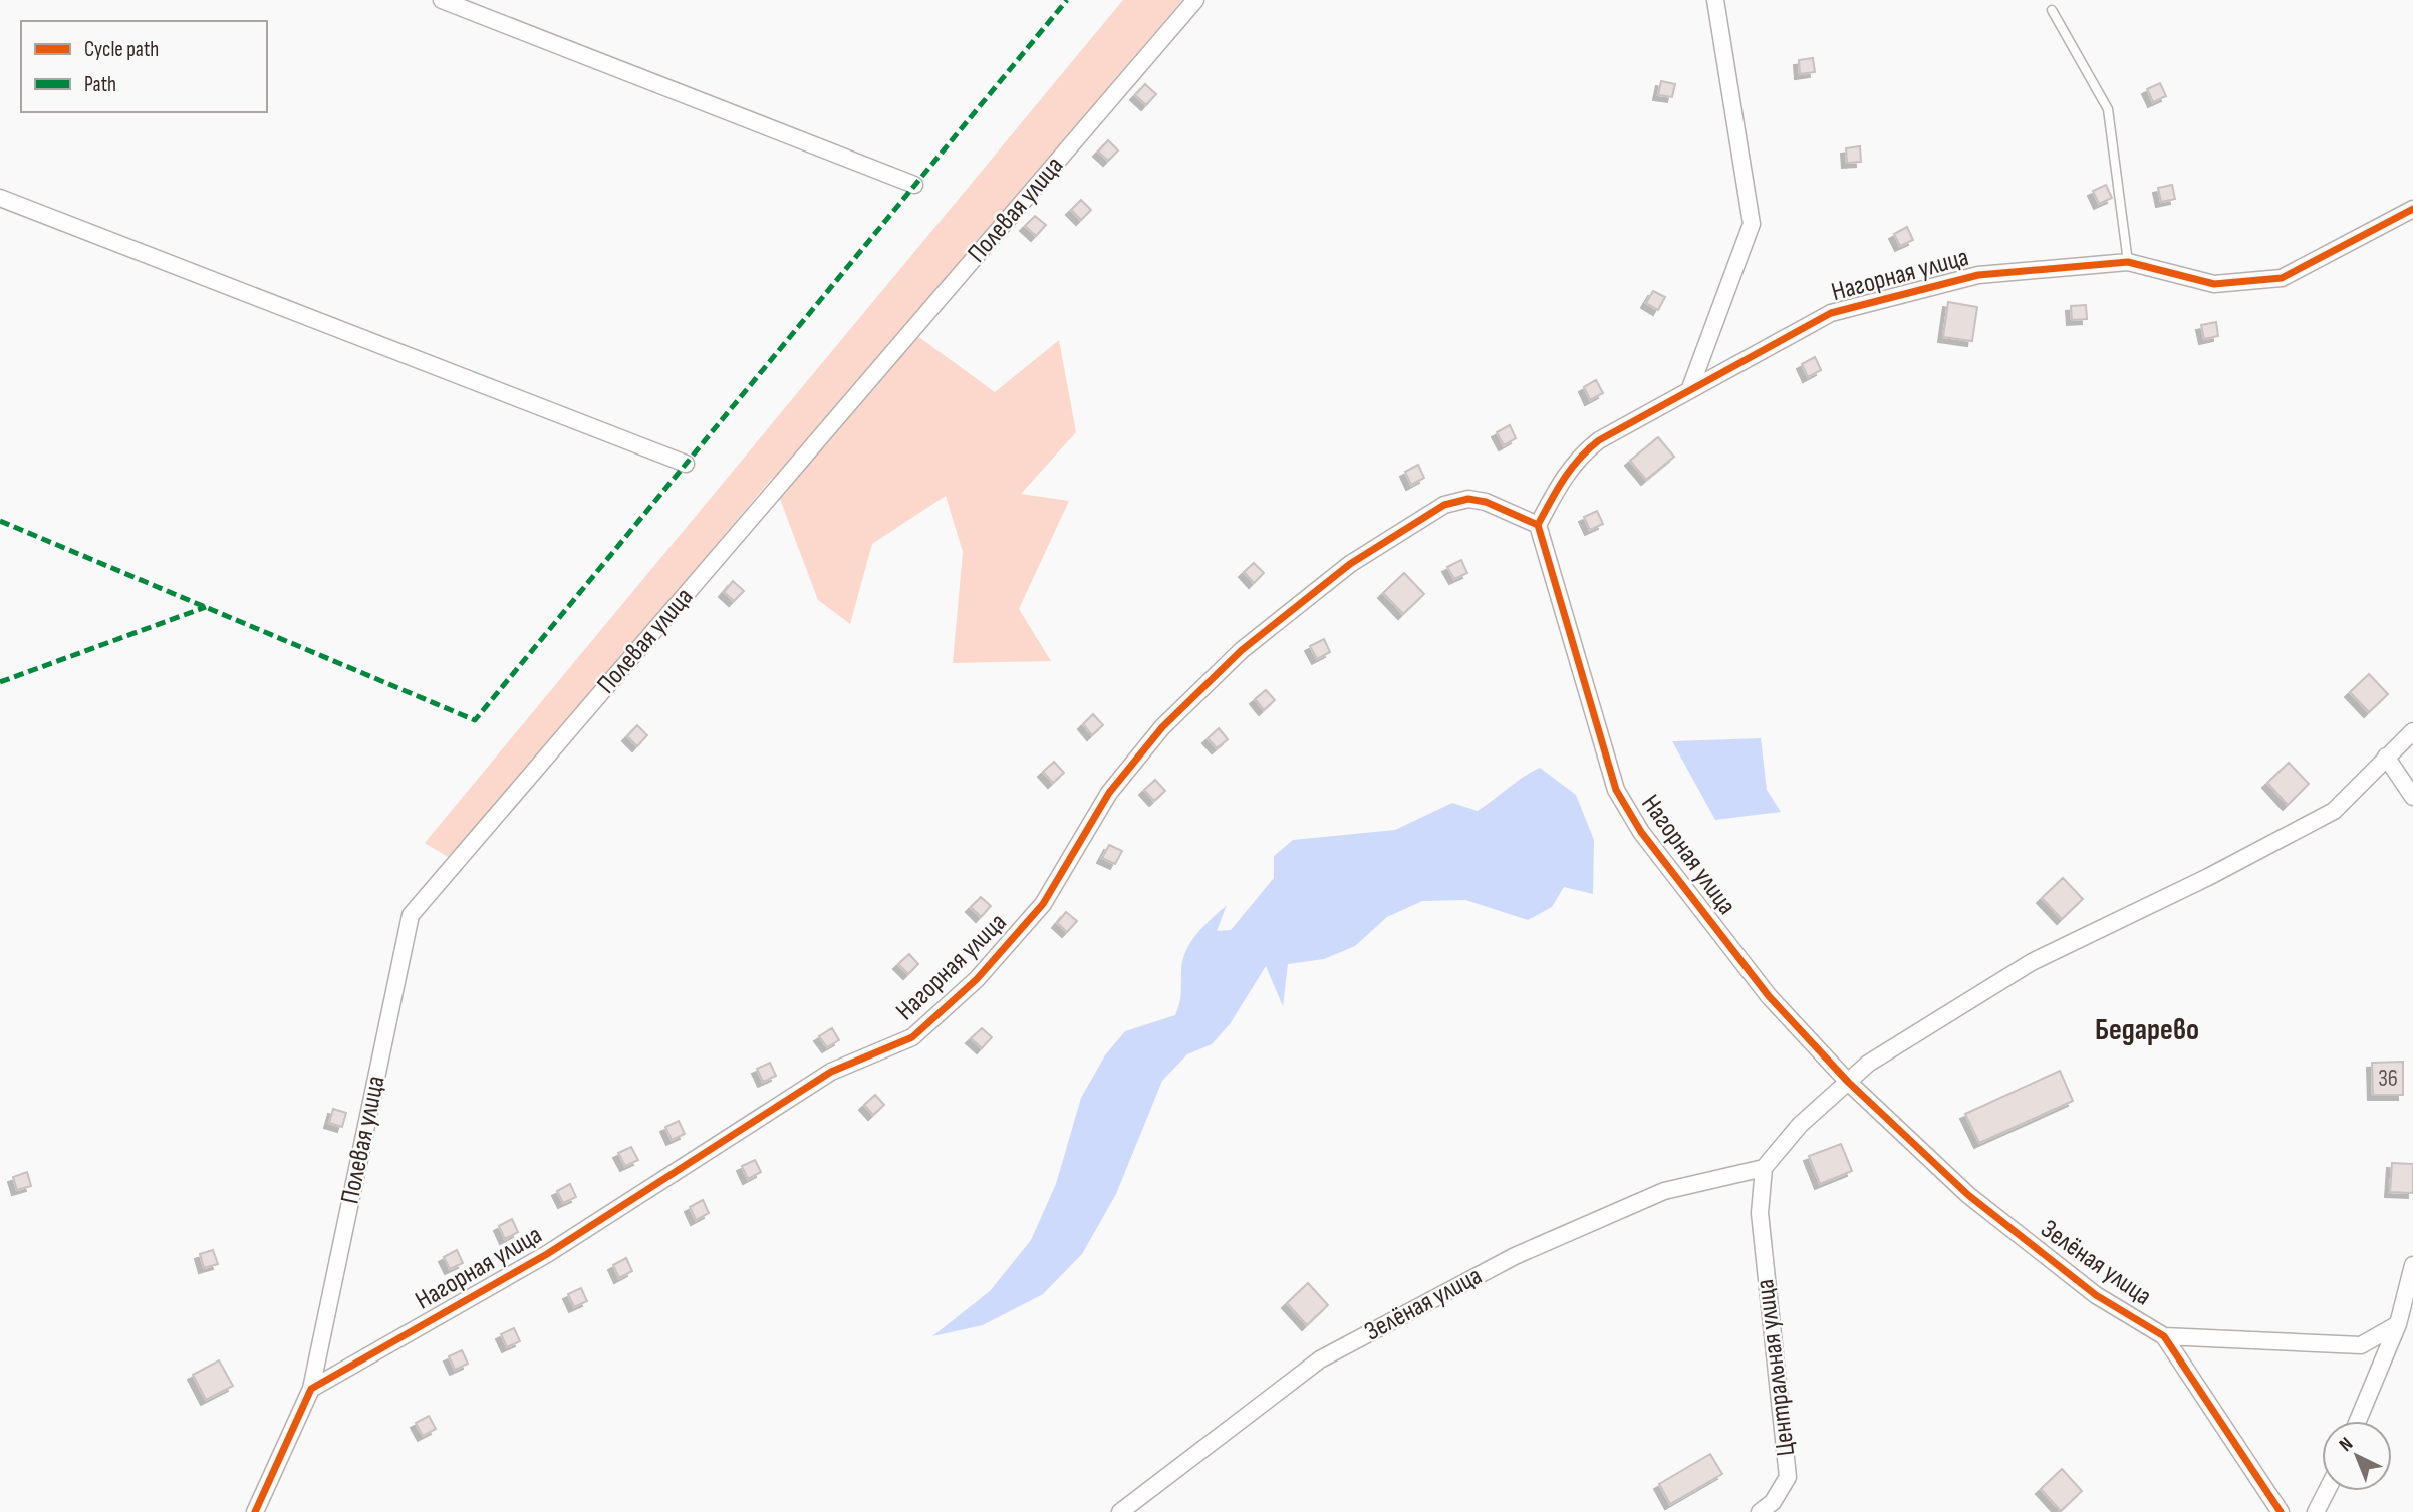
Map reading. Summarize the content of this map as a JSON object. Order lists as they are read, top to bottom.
{
  "streets": {
    "street": [
      "Полевая улица",
      "Нагорная улица",
      "Зелёная улица",
      "Центральная улица"
    ]
  },
  "crossings": [
    ["Полевая улица", "Нагорная улица"],
    ["Нагорная улица", "Зелёная улица"],
    ["Зелёная улица", "Центральная улица"]
  ],
  "districts": ["Бедарево"],
  "house_numbers": ["36"],
  "legend": ["Cycle path", "Path"],
  "north": "top left"
}
